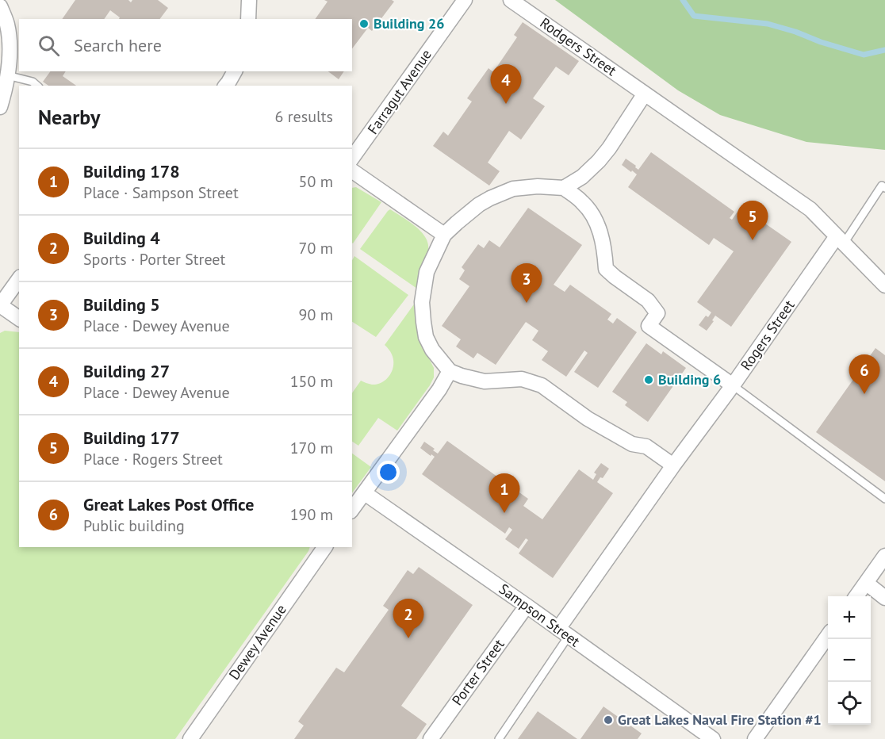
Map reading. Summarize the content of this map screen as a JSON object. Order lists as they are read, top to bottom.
{
  "streets": {
    "street": [
      "Rodgers Street",
      "Farragut Avenue",
      "Rogers Street",
      "Sampson Street",
      "Dewey Avenue",
      "Porter Street"
    ]
  },
  "crossings": [
    ["Rogers Street", "Sampson Street"],
    ["Sampson Street", "Porter Street"]
  ],
  "places": ["Building 26", "Building 6", "Great Lakes Naval Fire Station #1"],
  "page": {
    "search": "Search here",
    "pins": [
      "4",
      "5",
      "3",
      "6",
      "1",
      "2"
    ],
    "heading": ["Nearby", "6 results"],
    "list": [
      {
        "mark": "1",
        "name": "Building 178",
        "note": "Place · Sampson Street",
        "value": "50 m"
      },
      {
        "mark": "2",
        "name": "Building 4",
        "note": "Sports · Porter Street",
        "value": "70 m"
      },
      {
        "mark": "3",
        "name": "Building 5",
        "note": "Place · Dewey Avenue",
        "value": "90 m"
      },
      {
        "mark": "4",
        "name": "Building 27",
        "note": "Place · Dewey Avenue",
        "value": "150 m"
      },
      {
        "mark": "5",
        "name": "Building 177",
        "note": "Place · Rogers Street",
        "value": "170 m"
      },
      {
        "mark": "6",
        "name": "Great Lakes Post Office",
        "note": "Public building",
        "value": "190 m"
      }
    ],
    "map_buttons": ["+", "−"]
  }
}
